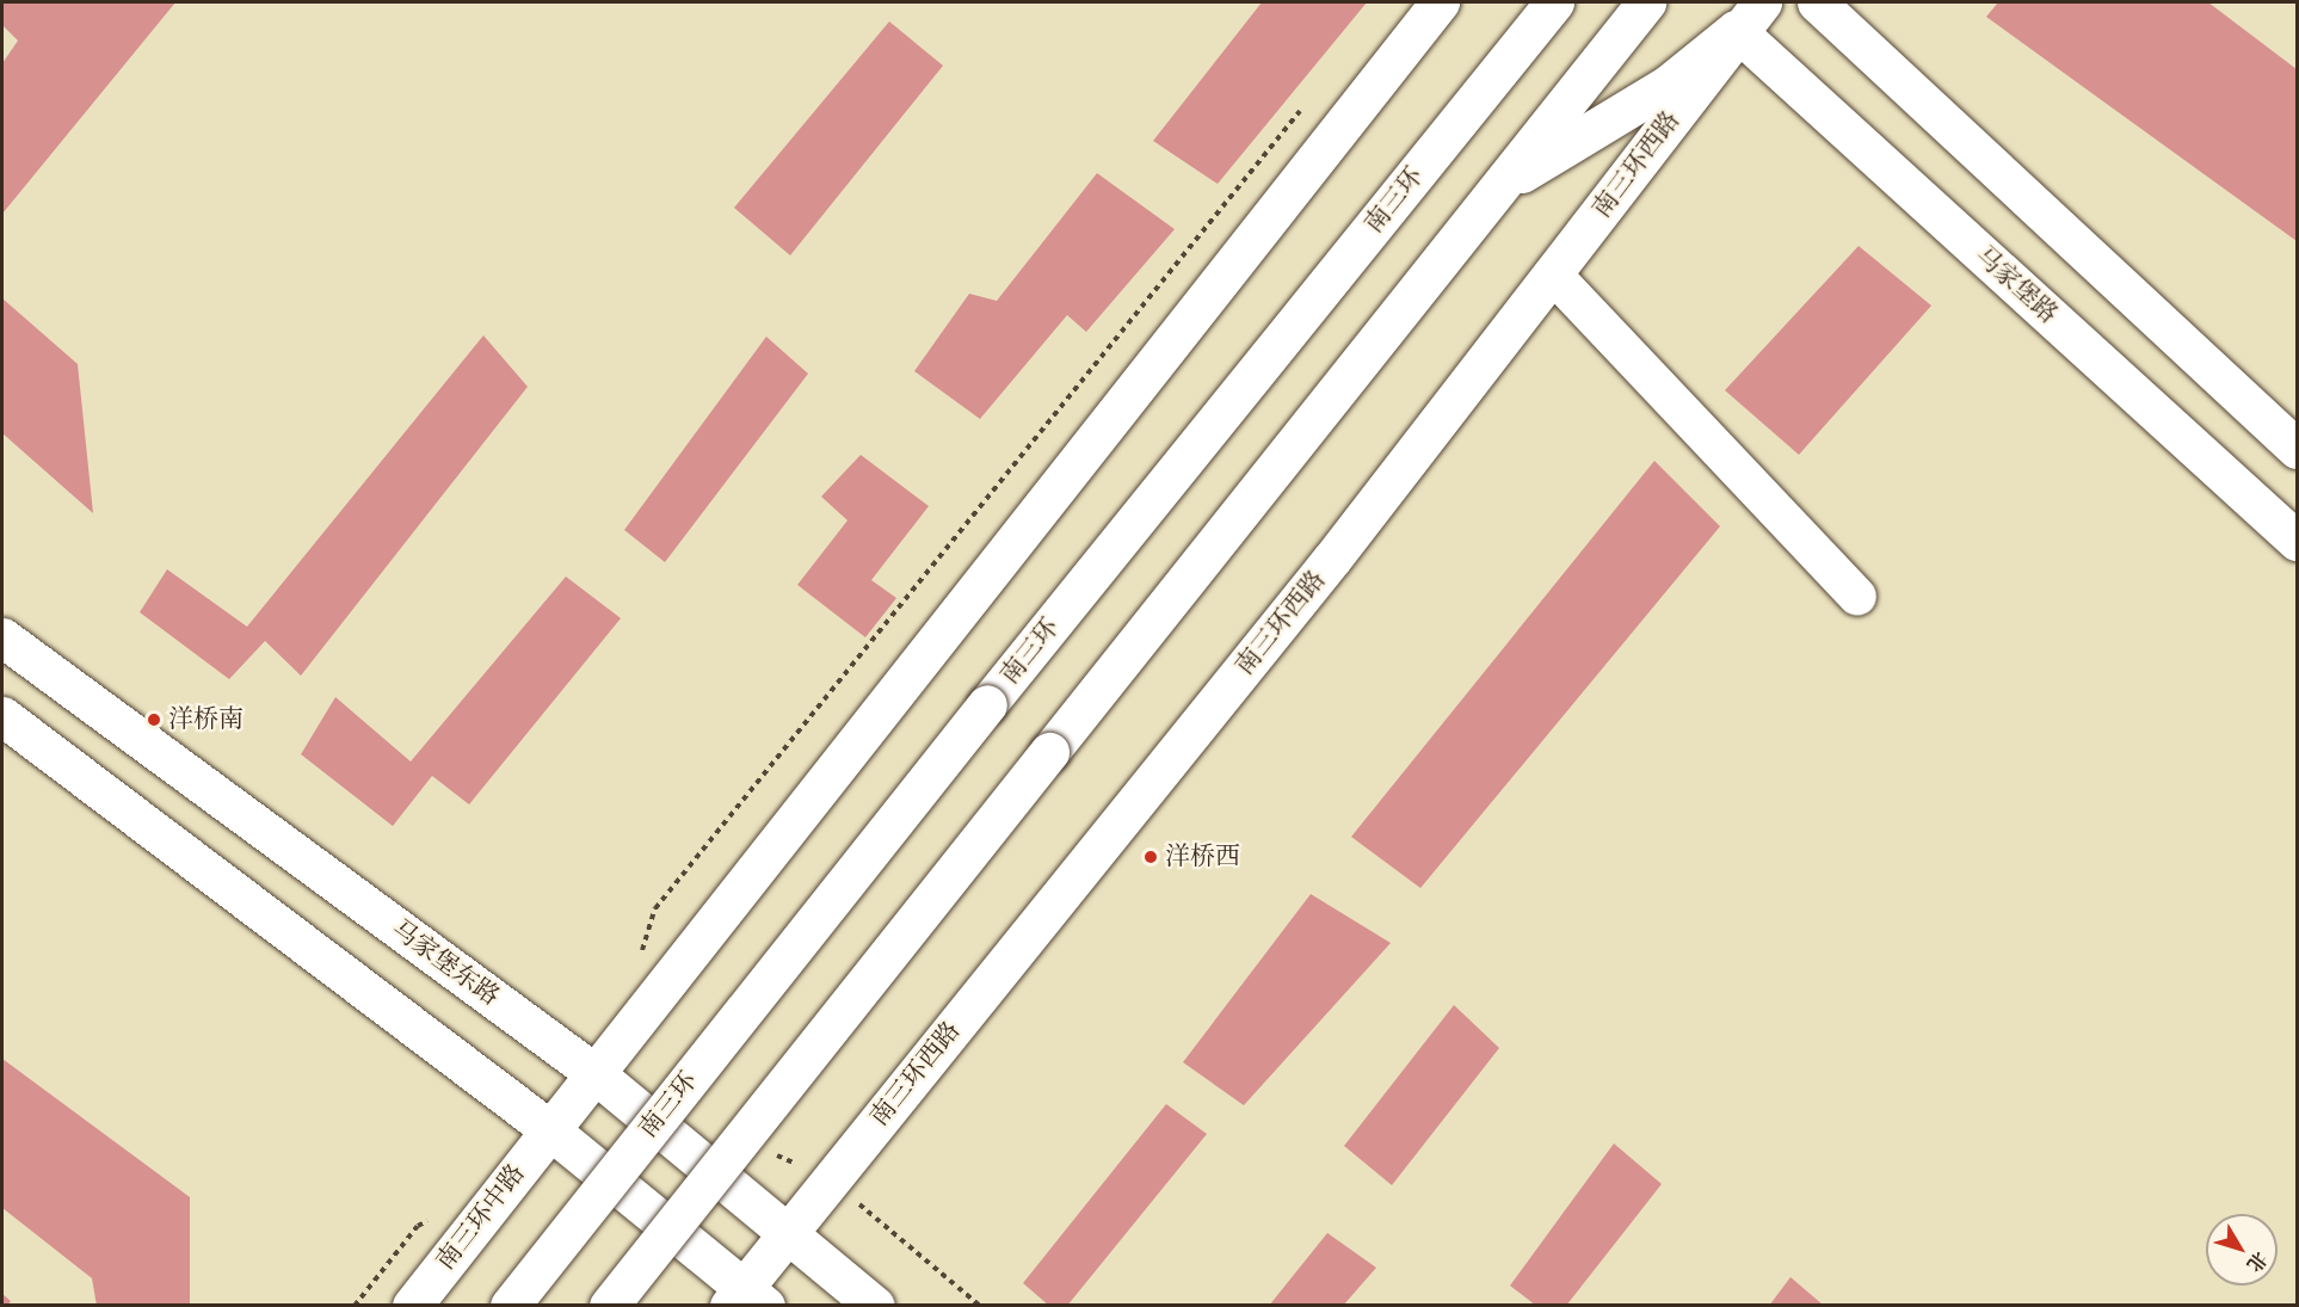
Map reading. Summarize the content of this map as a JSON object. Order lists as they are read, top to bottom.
{
  "streets": {
    "main road": [
      "南三环西路",
      "南三环",
      "马家堡路",
      "马家堡东路",
      "南三环中路"
    ]
  },
  "crossings": [
    ["南三环西路", "马家堡路"],
    ["南三环西路", "马家堡东路"],
    ["马家堡东路", "南三环中路"]
  ],
  "places": ["洋桥南", "洋桥西"],
  "north": "bottom right"
}
